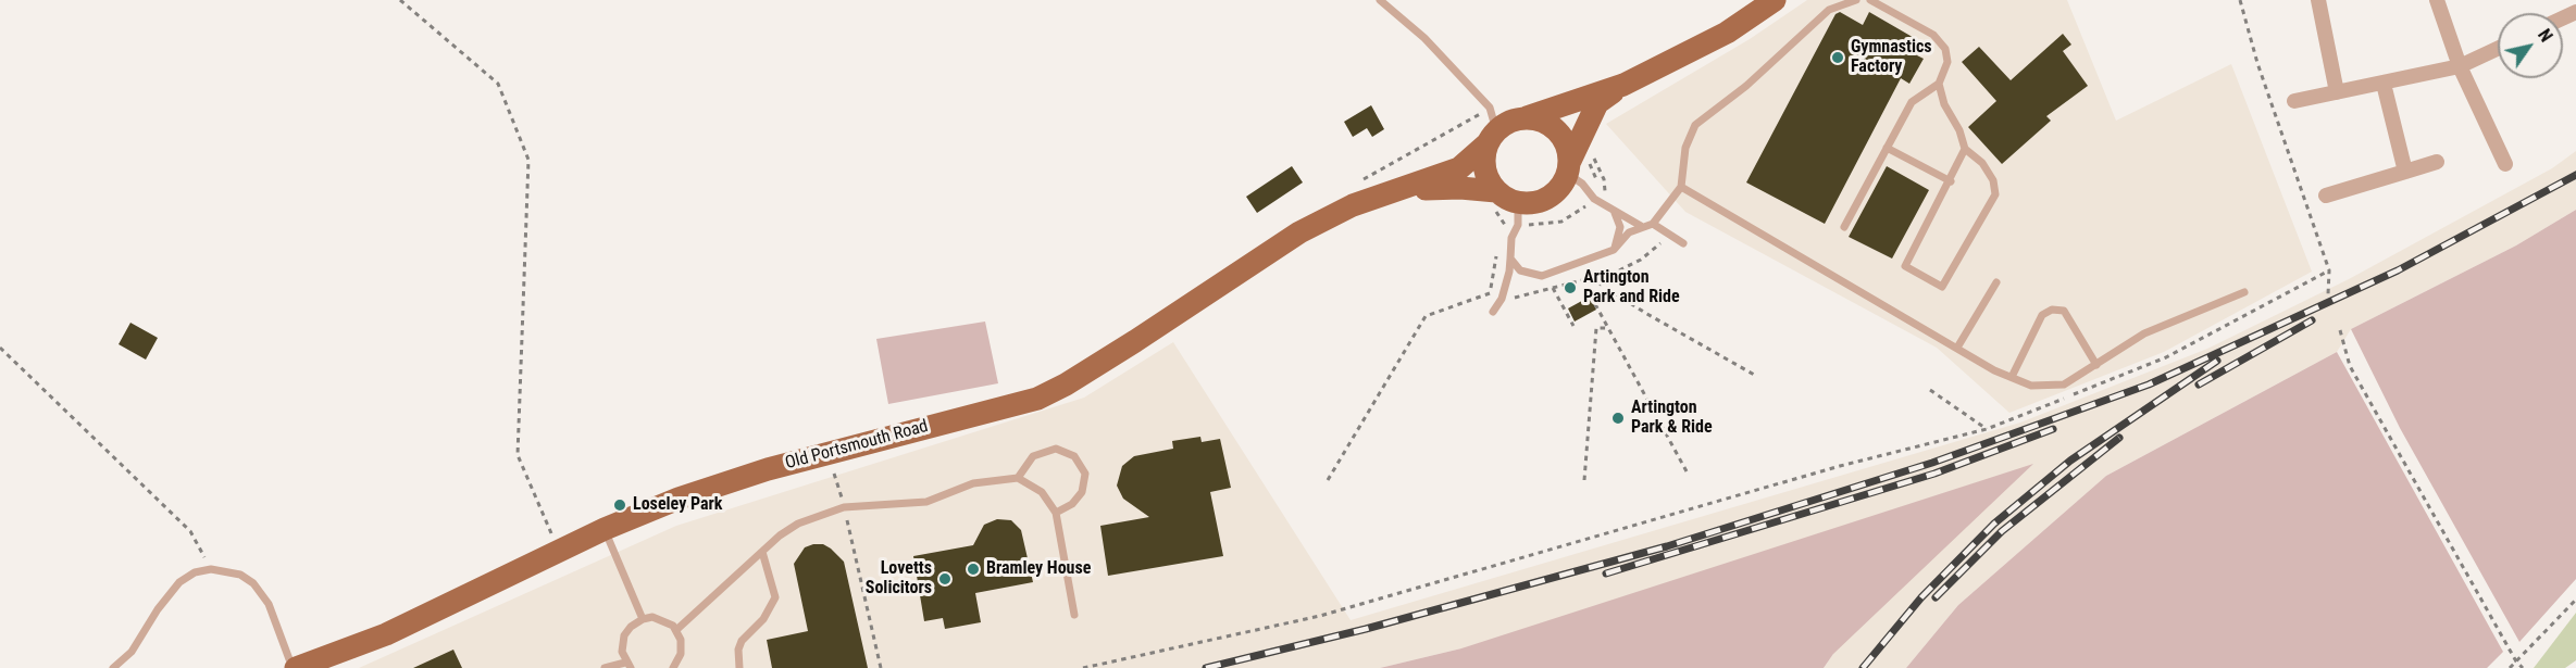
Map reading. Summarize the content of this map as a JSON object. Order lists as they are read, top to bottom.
{
  "streets": {
    "main road": ["Old Portsmouth Road"]
  },
  "places": [
    "Gymnastics Factory",
    "Artington Park and Ride",
    "Artington Park & Ride",
    "Loseley Park",
    "Bramley House",
    "Lovetts Solicitors"
  ],
  "north": "top right"
}
